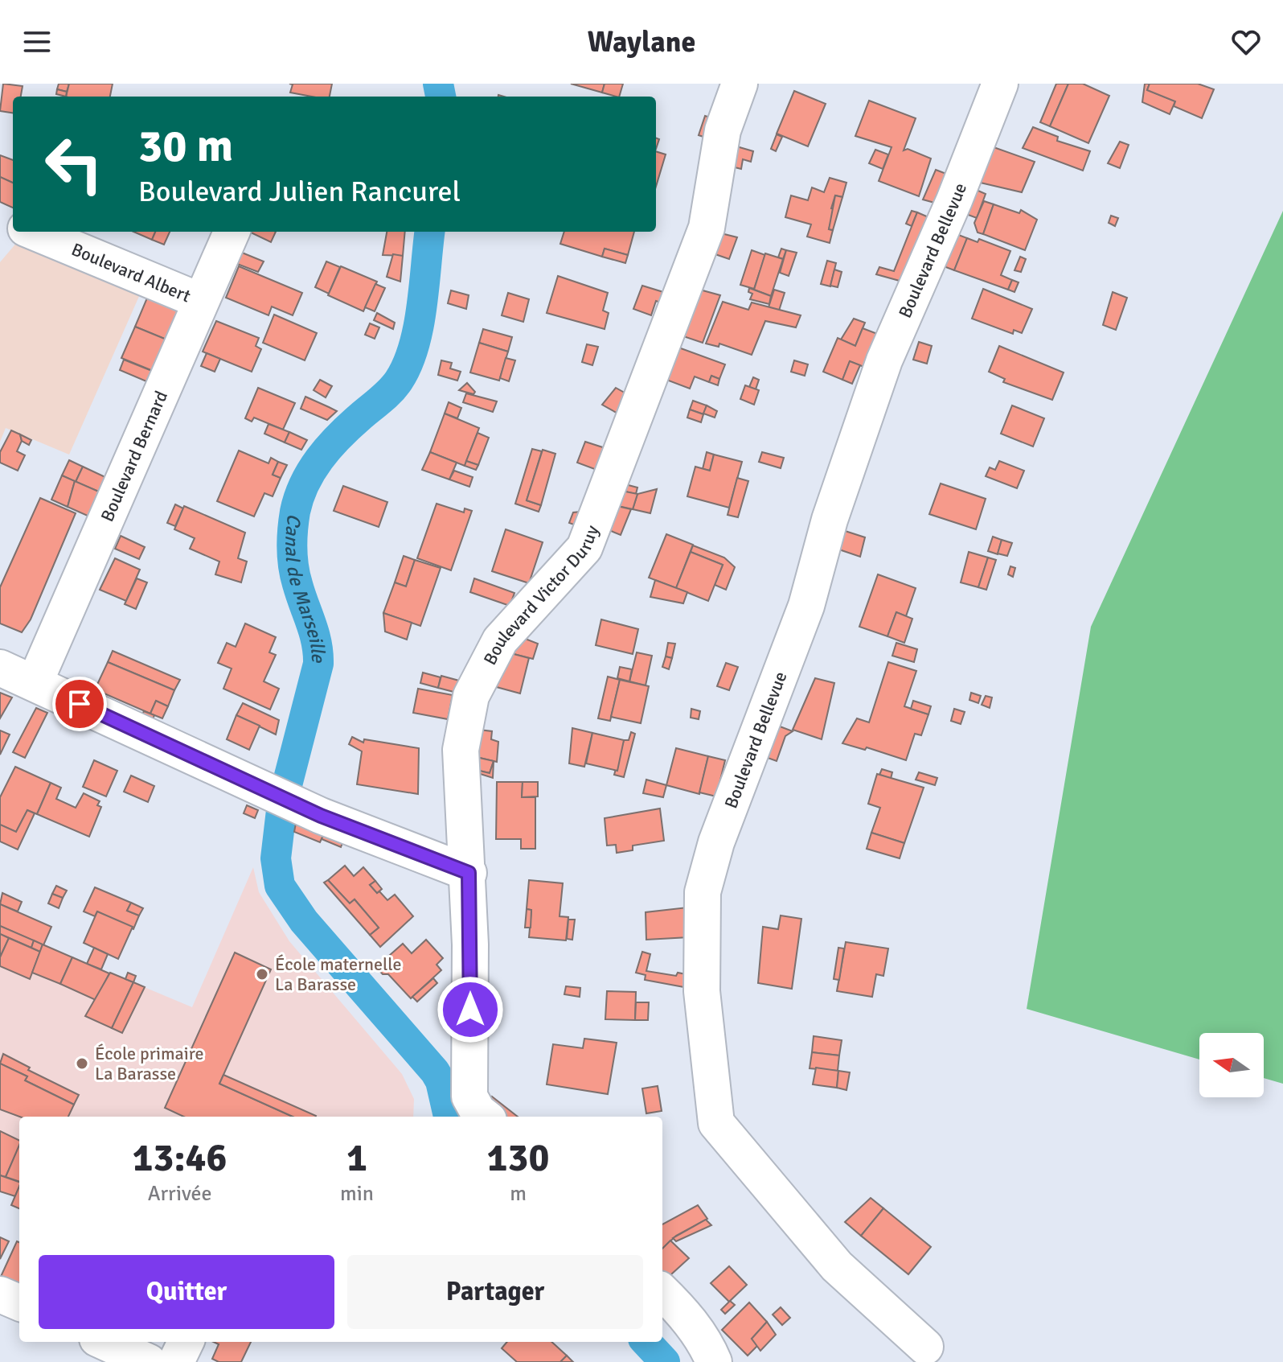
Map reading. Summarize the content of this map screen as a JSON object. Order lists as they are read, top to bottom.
{
  "streets": {
    "street": [
      "Boulevard Bellevue",
      "Boulevard Albert",
      "Boulevard Bernard",
      "Boulevard Victor Duruy"
    ]
  },
  "crossings": [
    ["Boulevard Albert", "Boulevard Bernard"]
  ],
  "water": ["Canal de Marseille"],
  "places": ["École maternelle La Barasse", "École primaire La Barasse"],
  "north": "left",
  "page": {
    "header": "Waylane",
    "turn": ["30 m", "Boulevard Julien Rancurel"],
    "eta": [
      "13:46",
      "Arrivée",
      "1",
      "min",
      "130",
      "m"
    ],
    "buttons": ["Quitter", "Partager"]
  }
}
